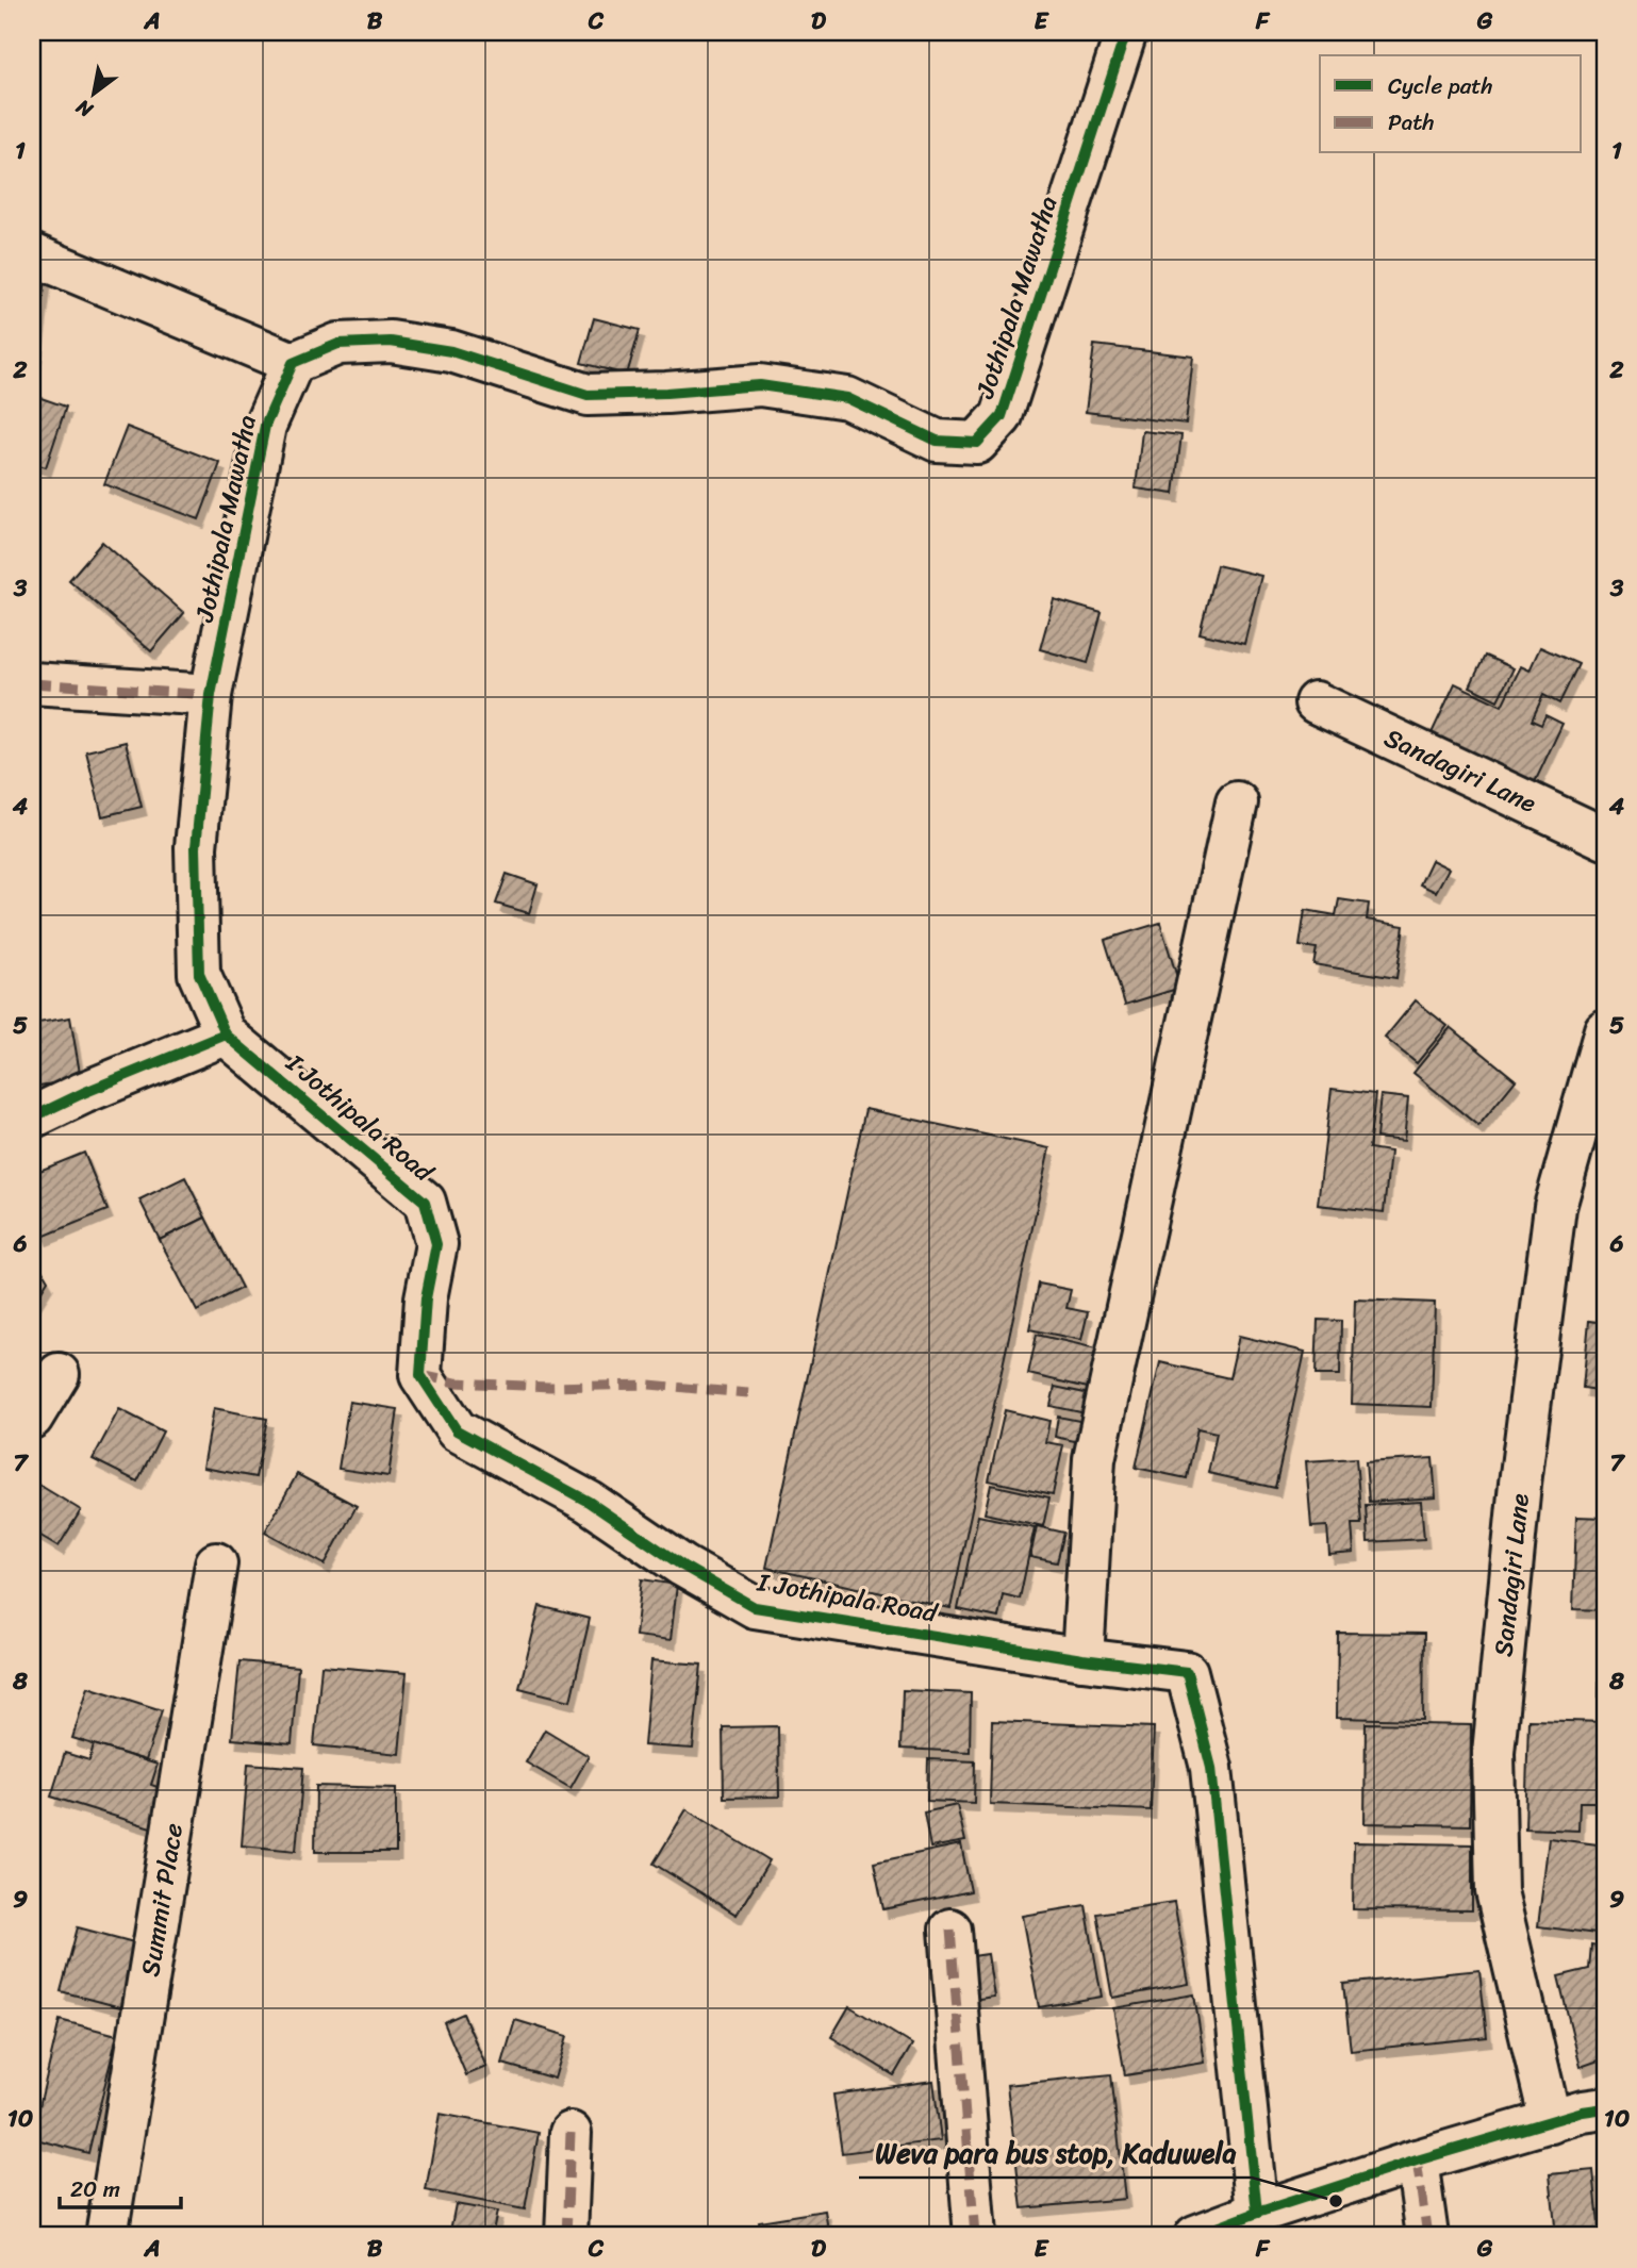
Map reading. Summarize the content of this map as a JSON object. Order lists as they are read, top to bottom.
{
  "streets": {
    "street": [
      "Jothipala Mawatha",
      "Sandagiri Lane",
      "I Jothipala Road",
      "Summit Place"
    ]
  },
  "crossings": [
    ["Jothipala Mawatha", "I Jothipala Road"]
  ],
  "places": ["Weva para bus stop, Kaduwela"],
  "legend": ["Cycle path", "Path"],
  "scale_bar": "20 m",
  "north": "bottom left",
  "grid": {
    "columns": [
      "A",
      "B",
      "C",
      "D",
      "E",
      "F",
      "G"
    ],
    "rows": [
      "1",
      "2",
      "3",
      "4",
      "5",
      "6",
      "7",
      "8",
      "9",
      "10"
    ]
  }
}
